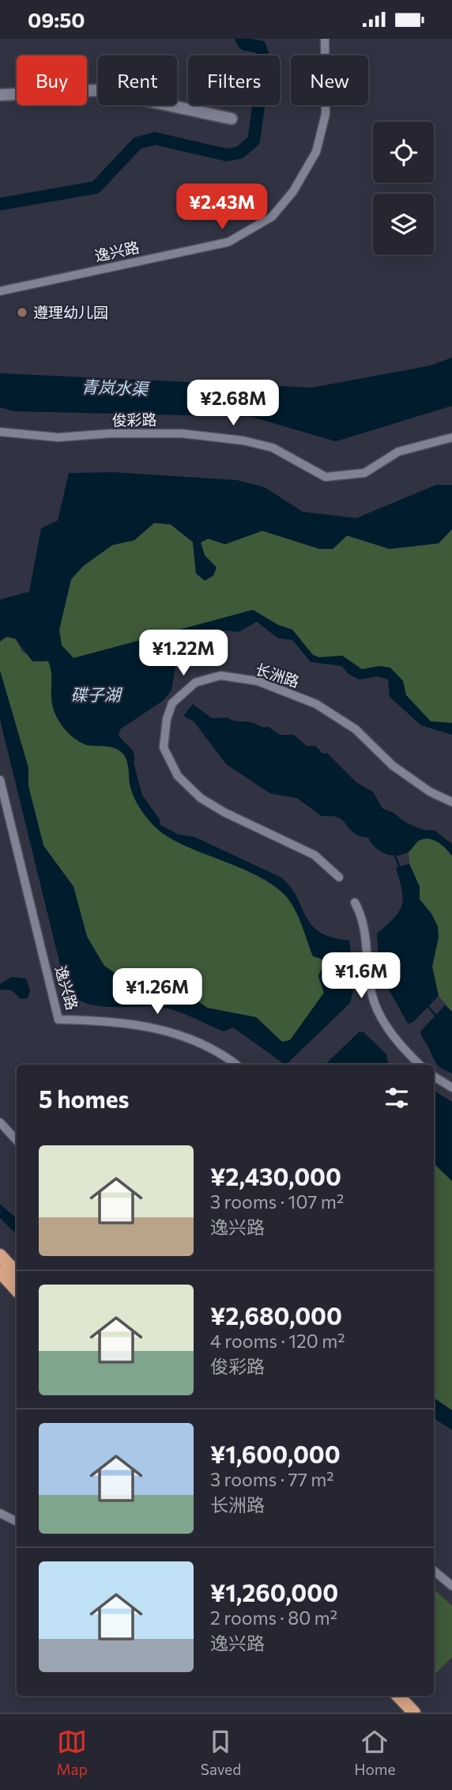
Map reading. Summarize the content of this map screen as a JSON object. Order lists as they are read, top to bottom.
{
  "streets": {
    "street": ["逸兴路", "俊彩路", "长洲路"]
  },
  "water": ["青岚水渠", "碟子湖"],
  "places": ["遵理幼儿园"],
  "page": {
    "status": "09:50",
    "chip": [
      "Buy",
      "Rent",
      "Filters",
      "New"
    ],
    "price": [
      "¥2.43M",
      "¥2.68M",
      "¥1.22M",
      "¥1.6M",
      "¥1.26M"
    ],
    "heading": "5 homes",
    "list": [
      {
        "name": "¥2,430,000",
        "note": "3 rooms · 107 m² · 逸兴路"
      },
      {
        "name": "¥2,680,000",
        "note": "4 rooms · 120 m² · 俊彩路"
      },
      {
        "name": "¥1,600,000",
        "note": "3 rooms · 77 m² · 长洲路"
      },
      {
        "name": "¥1,260,000",
        "note": "2 rooms · 80 m² · 逸兴路"
      }
    ],
    "tabs": ["Map", "Saved", "Home"]
  }
}
